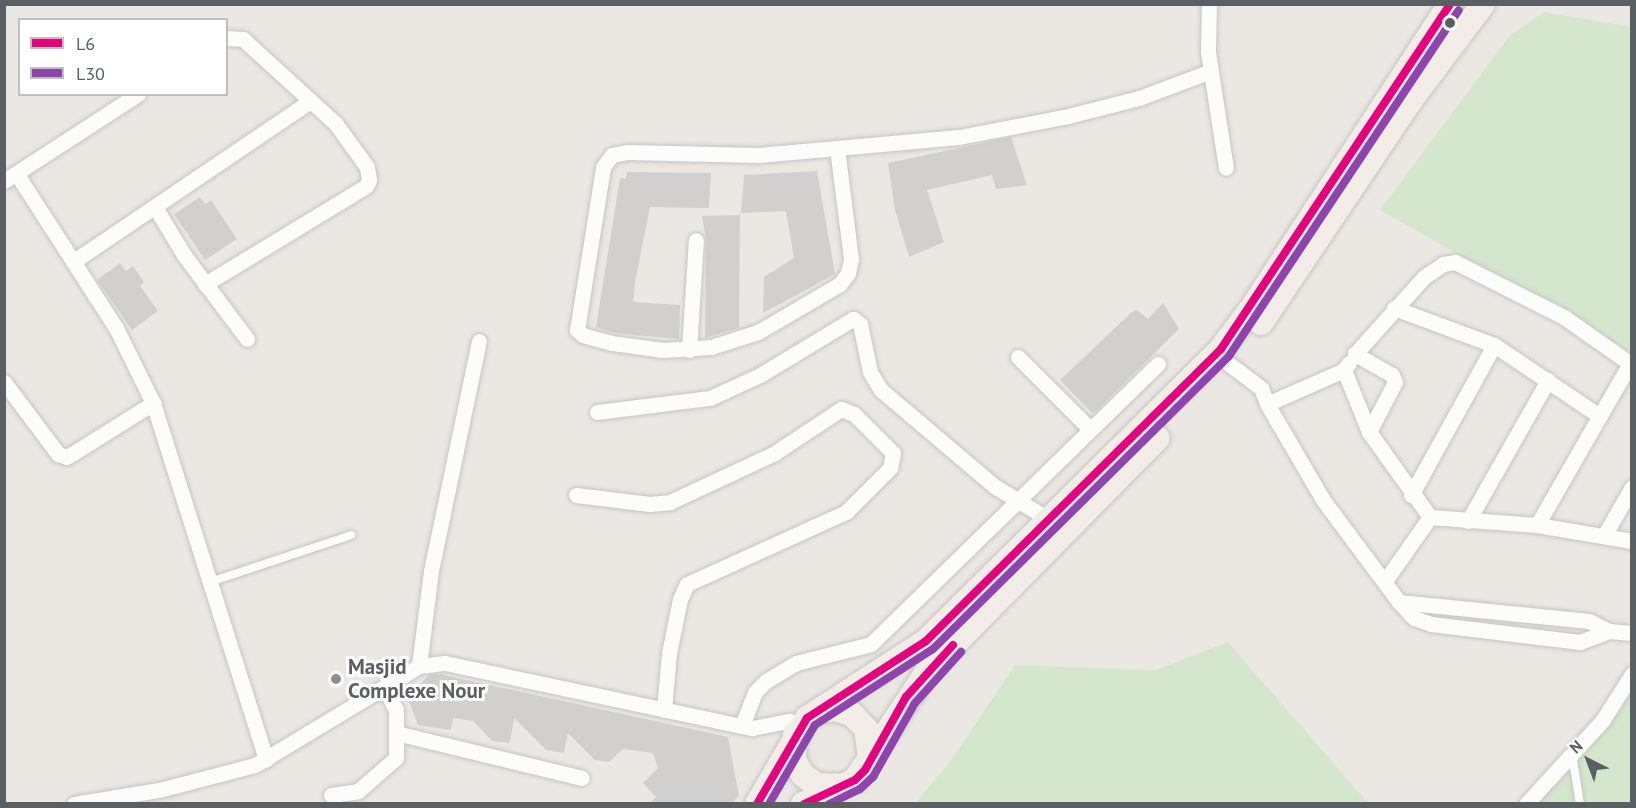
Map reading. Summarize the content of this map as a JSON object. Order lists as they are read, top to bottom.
{
  "places": ["Masjid Complexe Nour"],
  "lines": ["transit line L6", "transit line L30"],
  "legend": ["L6", "L30"],
  "north": "top left"
}
